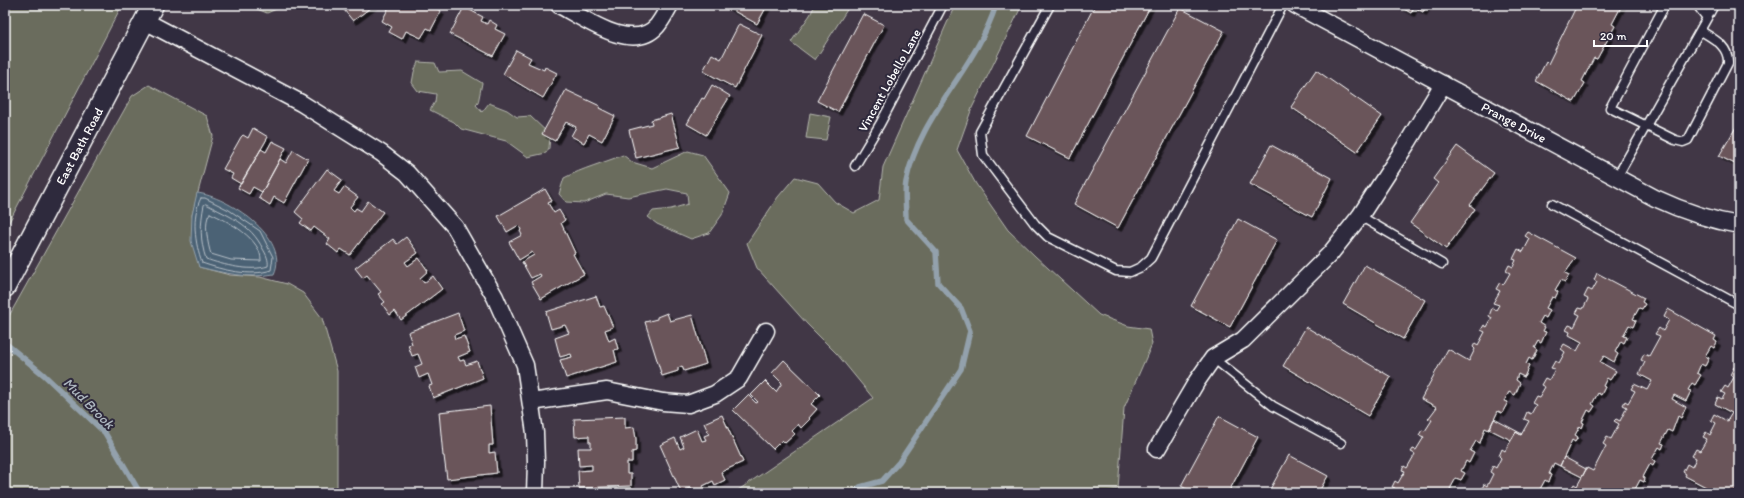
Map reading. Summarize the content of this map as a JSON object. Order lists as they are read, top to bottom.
{
  "streets": {
    "street": ["Prange Drive", "East Bath Road"],
    "lane": ["Vincent Lobello Lane"]
  },
  "water": ["Mud Brook"],
  "scale_bar": "20 m"
}
